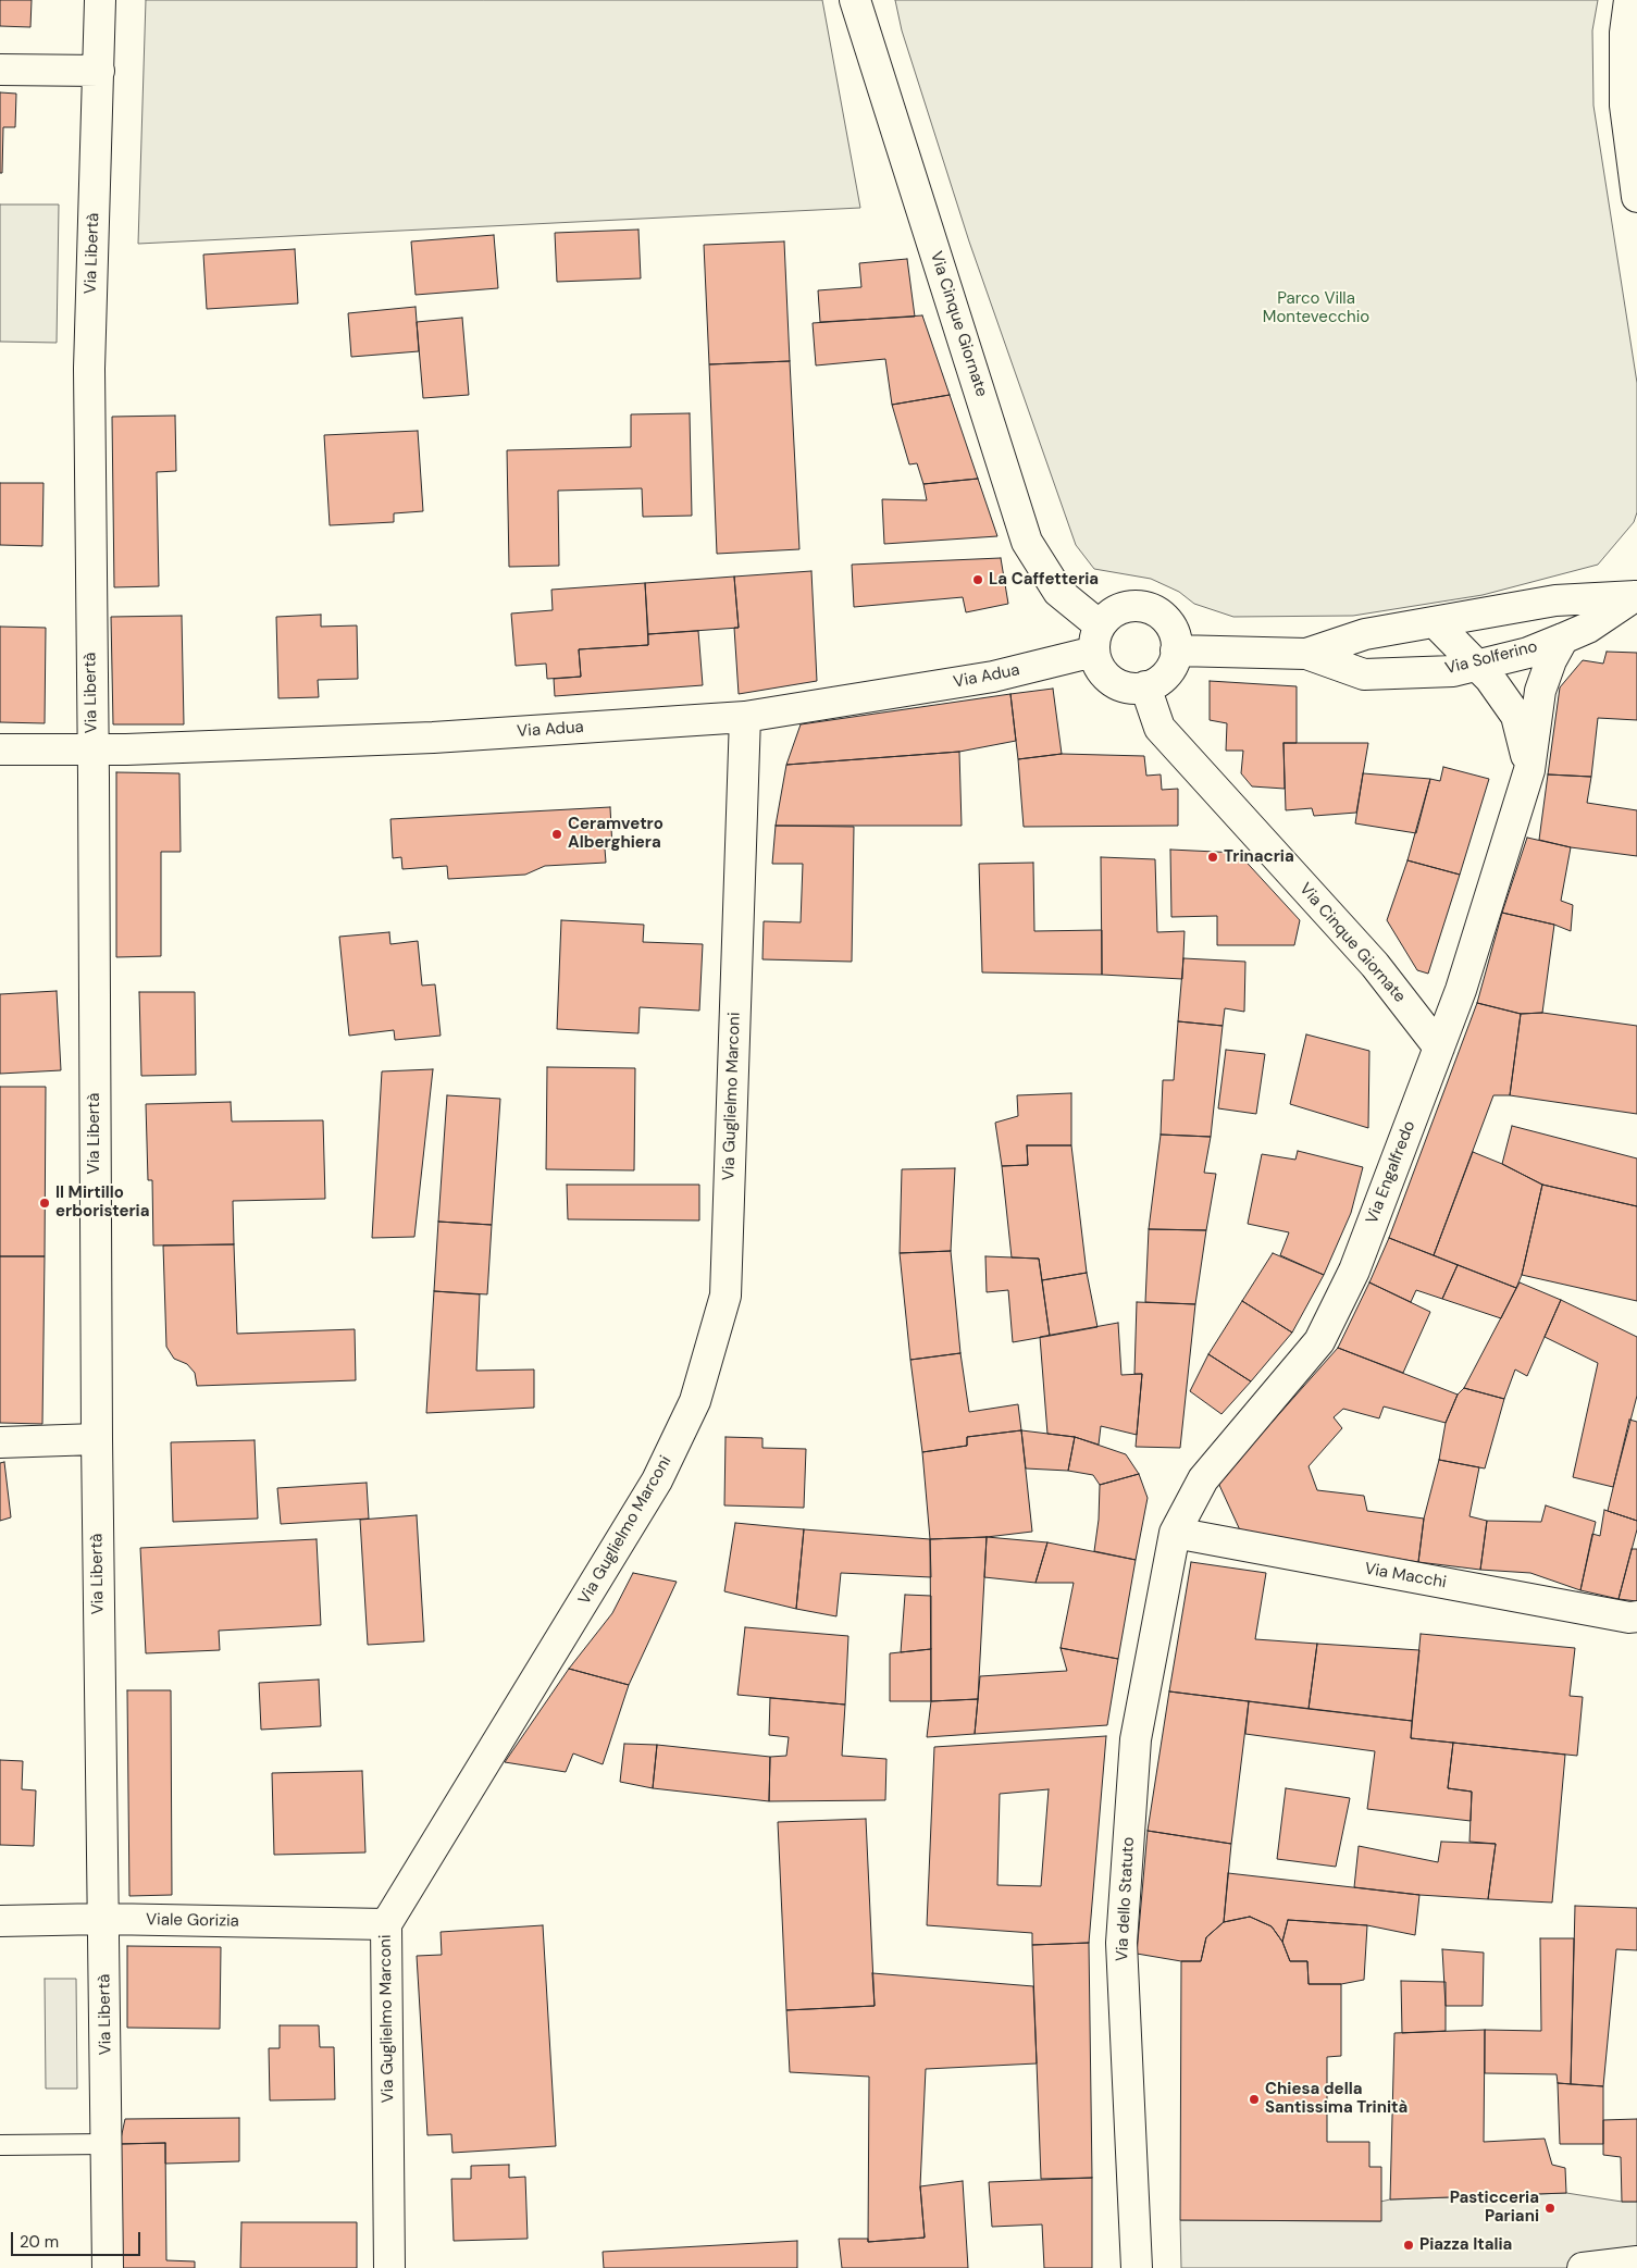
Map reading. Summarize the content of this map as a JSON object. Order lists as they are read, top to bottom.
{
  "streets": {
    "street": [
      "Via Libertà",
      "Via Cinque Giornate",
      "Via Solferino",
      "Via Adua",
      "Via Guglielmo Marconi",
      "Via Engalfredo",
      "Via Macchi",
      "Via dello Statuto",
      "Viale Gorizia"
    ]
  },
  "crossings": [
    ["Via Libertà", "Via Adua"],
    ["Via Libertà", "Viale Gorizia"],
    ["Via Cinque Giornate", "Via Solferino"],
    ["Via Cinque Giornate", "Via Adua"],
    ["Via Cinque Giornate", "Via Engalfredo"],
    ["Via Solferino", "Via Adua"],
    ["Via Solferino", "Via Engalfredo"],
    ["Via Adua", "Via Guglielmo Marconi"],
    ["Via Guglielmo Marconi", "Viale Gorizia"],
    ["Via Engalfredo", "Via Macchi"],
    ["Via Engalfredo", "Via dello Statuto"],
    ["Via Macchi", "Via dello Statuto"]
  ],
  "parks": ["Parco Villa Montevecchio"],
  "places": [
    "La Caffetteria",
    "Ceramvetro Alberghiera",
    "Trinacria",
    "Il Mirtillo erboristeria",
    "Chiesa della Santissima Trinità",
    "Pasticceria Pariani",
    "Piazza Italia"
  ],
  "scale_bar": "20 m"
}
